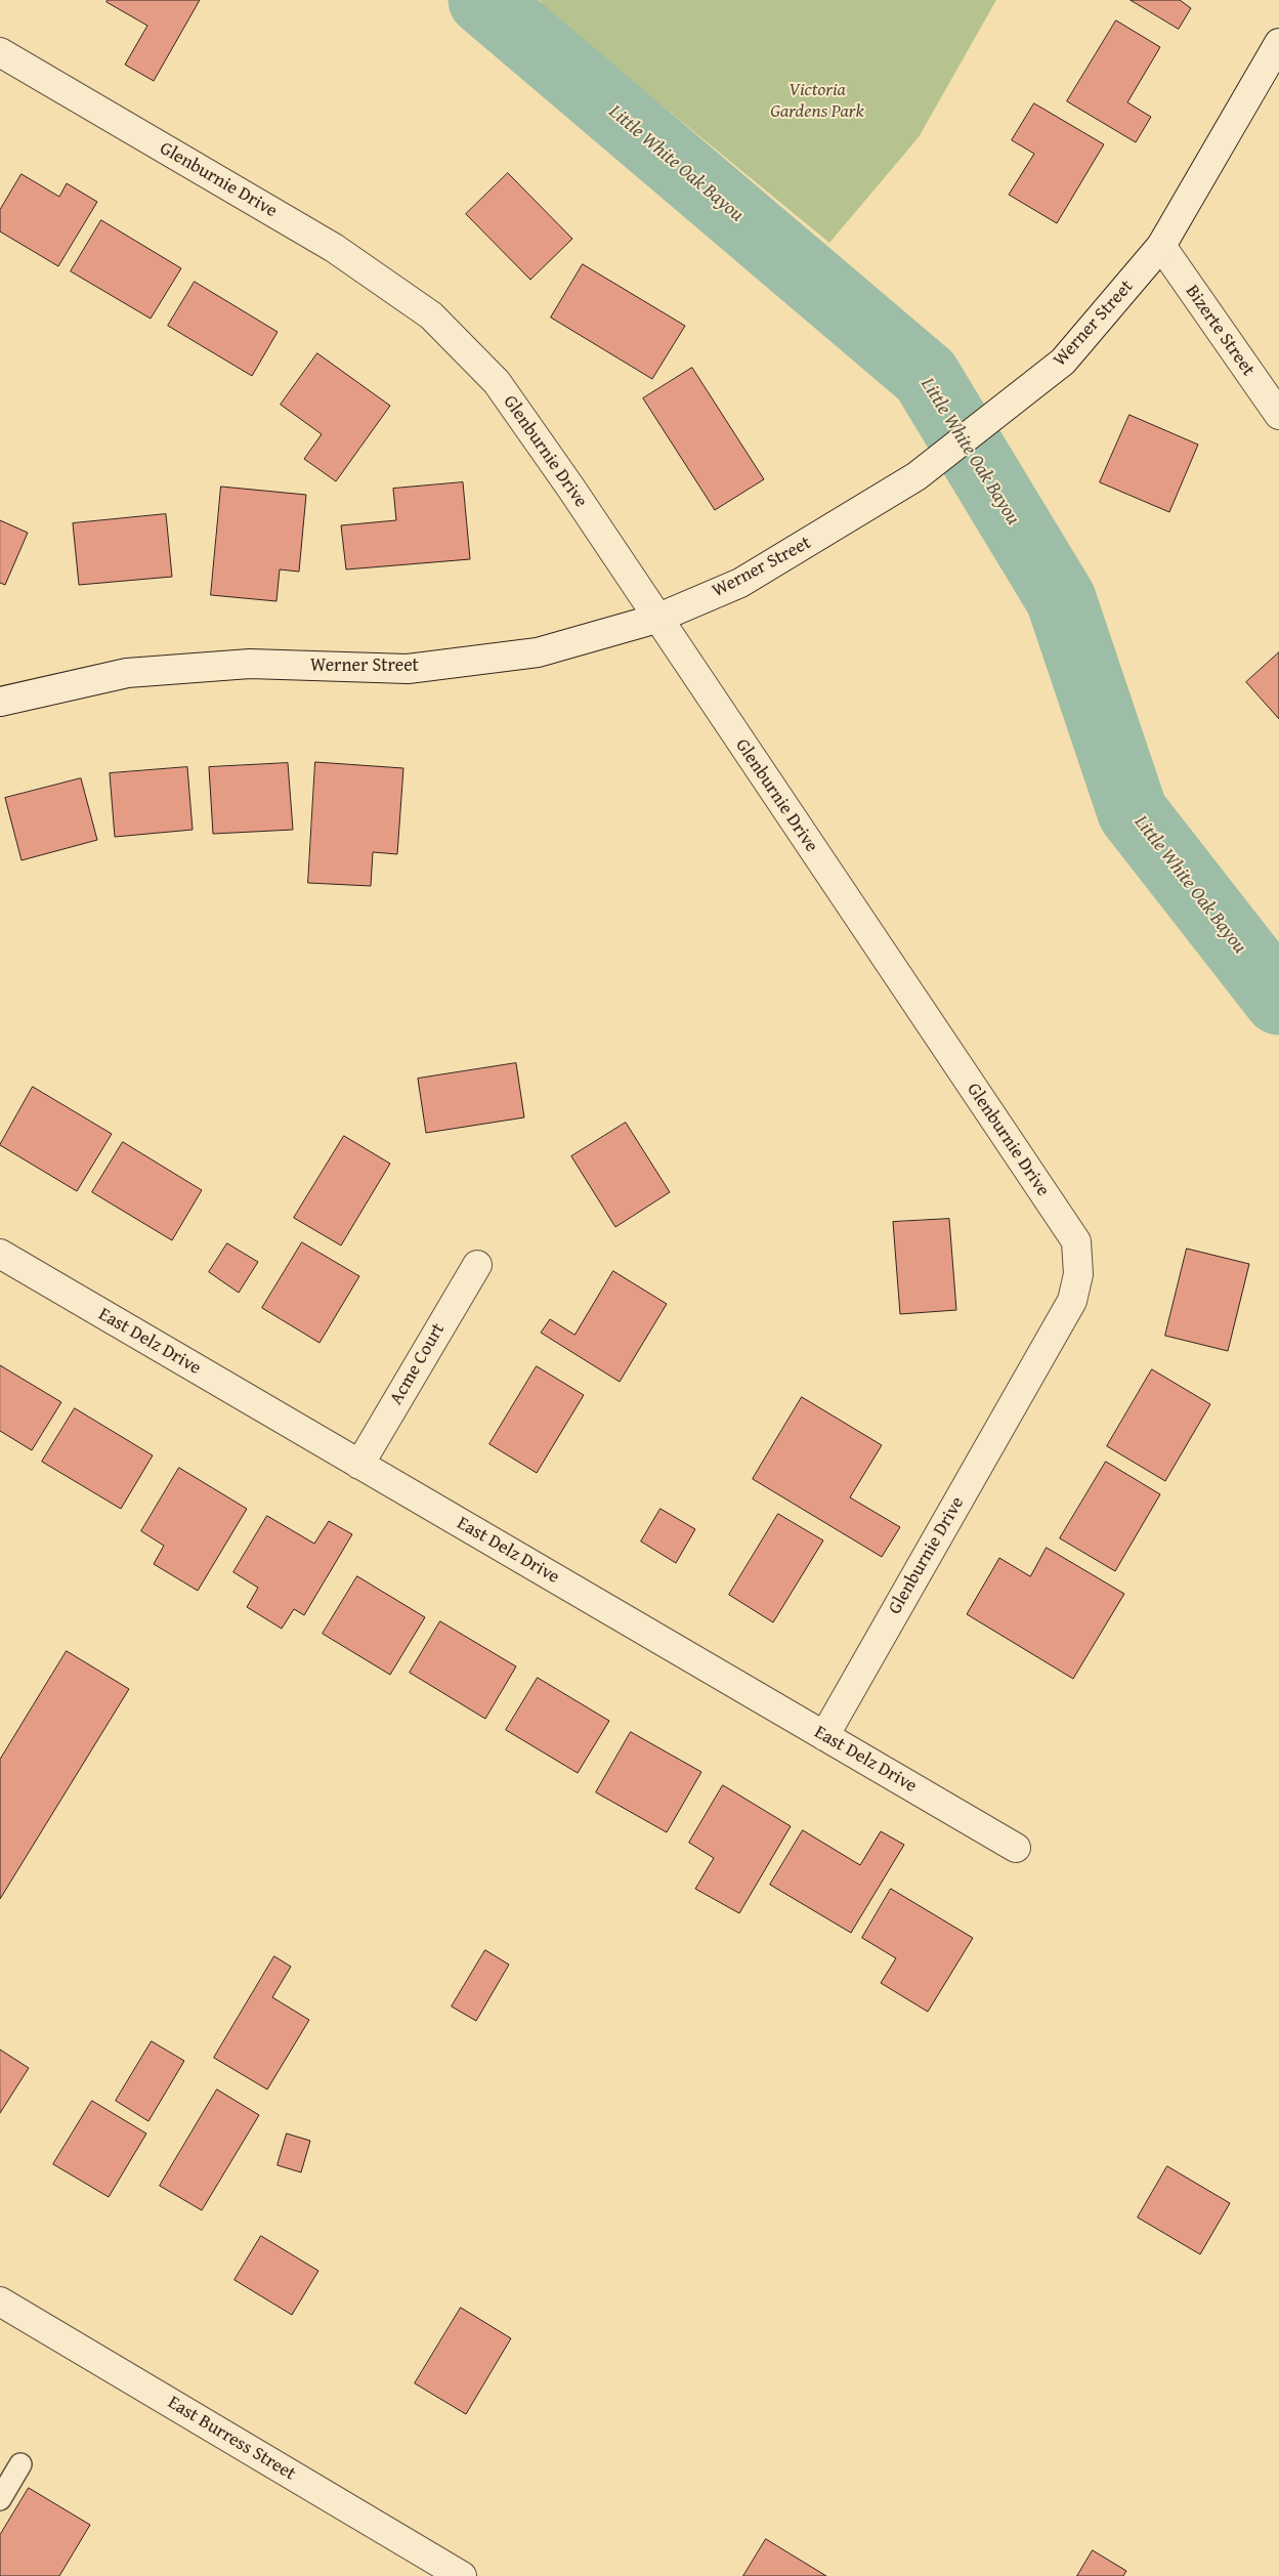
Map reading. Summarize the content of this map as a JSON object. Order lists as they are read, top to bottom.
{
  "streets": {
    "street": [
      "Glenburnie Drive",
      "Werner Street",
      "Bizerte Street",
      "East Delz Drive",
      "Acme Court",
      "East Burress Street"
    ]
  },
  "crossings": [
    ["Glenburnie Drive", "Werner Street"],
    ["Glenburnie Drive", "East Delz Drive"],
    ["Werner Street", "Bizerte Street"],
    ["East Delz Drive", "Acme Court"]
  ],
  "water": ["Little White Oak Bayou"],
  "parks": ["Victoria Gardens Park"]
}
